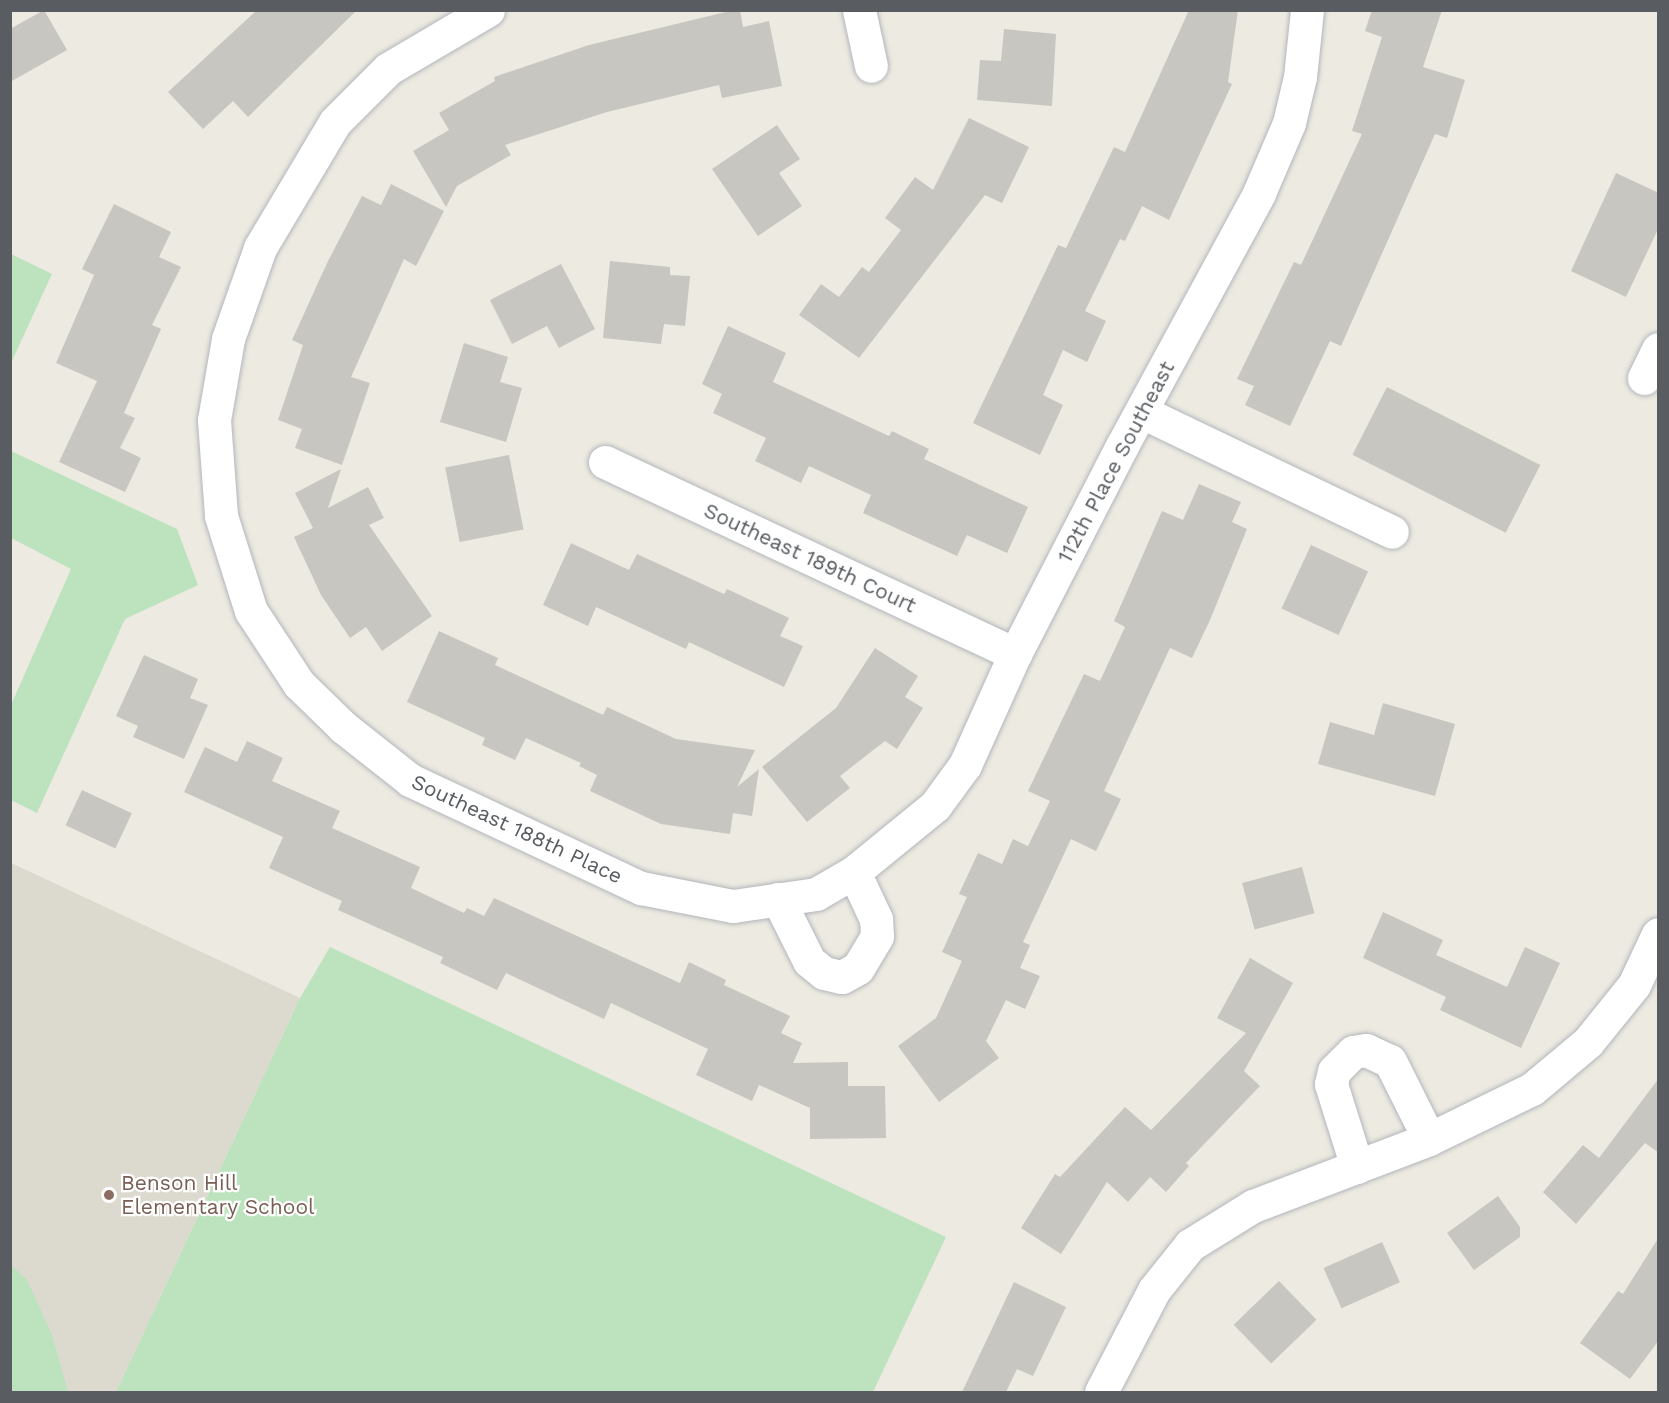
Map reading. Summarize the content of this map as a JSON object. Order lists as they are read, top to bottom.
{
  "streets": {
    "street": ["112th Place Southeast", "Southeast 189th Court", "Southeast 188th Place"]
  },
  "crossings": [
    ["112th Place Southeast", "Southeast 189th Court"],
    ["112th Place Southeast", "Southeast 188th Place"]
  ],
  "places": ["Benson Hill Elementary School"]
}
